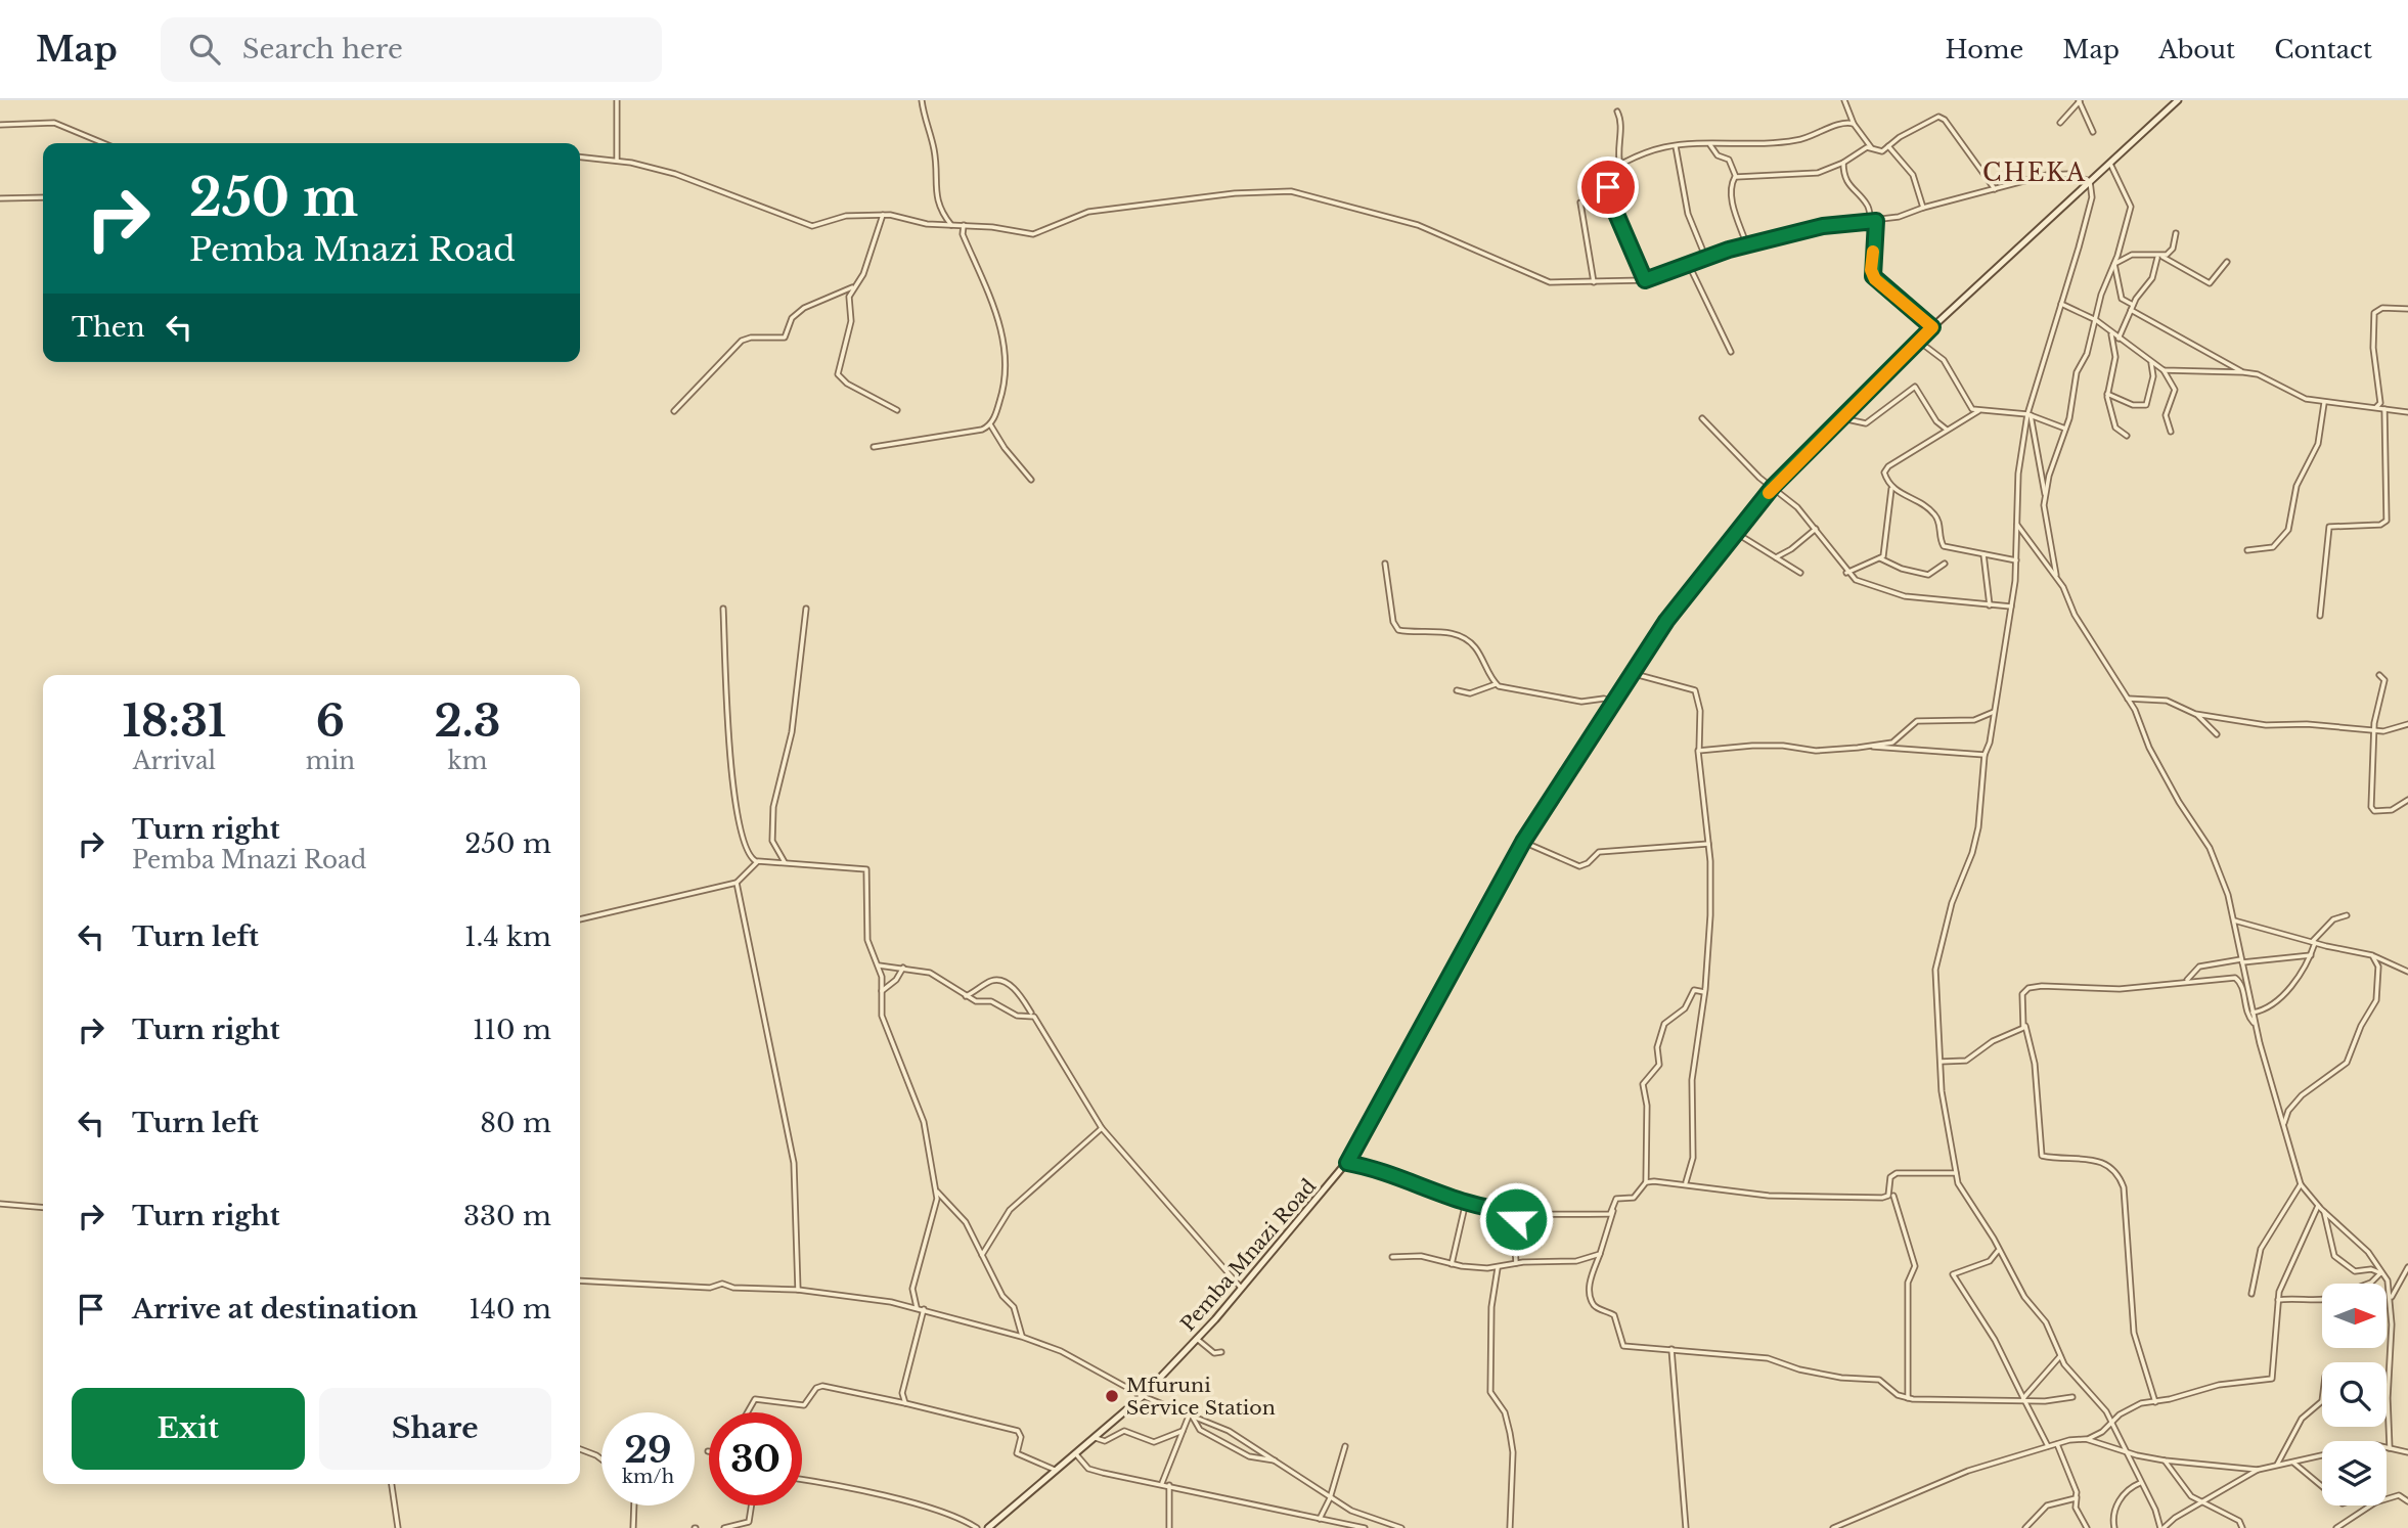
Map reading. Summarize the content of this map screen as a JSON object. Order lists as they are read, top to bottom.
{
  "streets": {
    "main road": ["Pemba Mnazi Road"]
  },
  "districts": ["CHEKA"],
  "places": ["Mfuruni Service Station"],
  "north": "right",
  "page": {
    "header": "Map",
    "search": "Search here",
    "nav": [
      "Home",
      "Map",
      "About",
      "Contact"
    ],
    "turn": ["250 m", "Pemba Mnazi Road"],
    "then": "Then",
    "eta": [
      "18:31",
      "Arrival",
      "6",
      "min",
      "2.3",
      "km"
    ],
    "list": [
      {
        "name": "Turn right",
        "note": "Pemba Mnazi Road",
        "value": "250 m"
      },
      {
        "name": "Turn left",
        "value": "1.4 km"
      },
      {
        "name": "Turn right",
        "value": "110 m"
      },
      {
        "name": "Turn left",
        "value": "80 m"
      },
      {
        "name": "Turn right",
        "value": "330 m"
      },
      {
        "name": "Arrive at destination",
        "value": "140 m"
      }
    ],
    "buttons": ["Exit", "Share"],
    "speed": "29 km/h",
    "limit": "30"
  }
}
